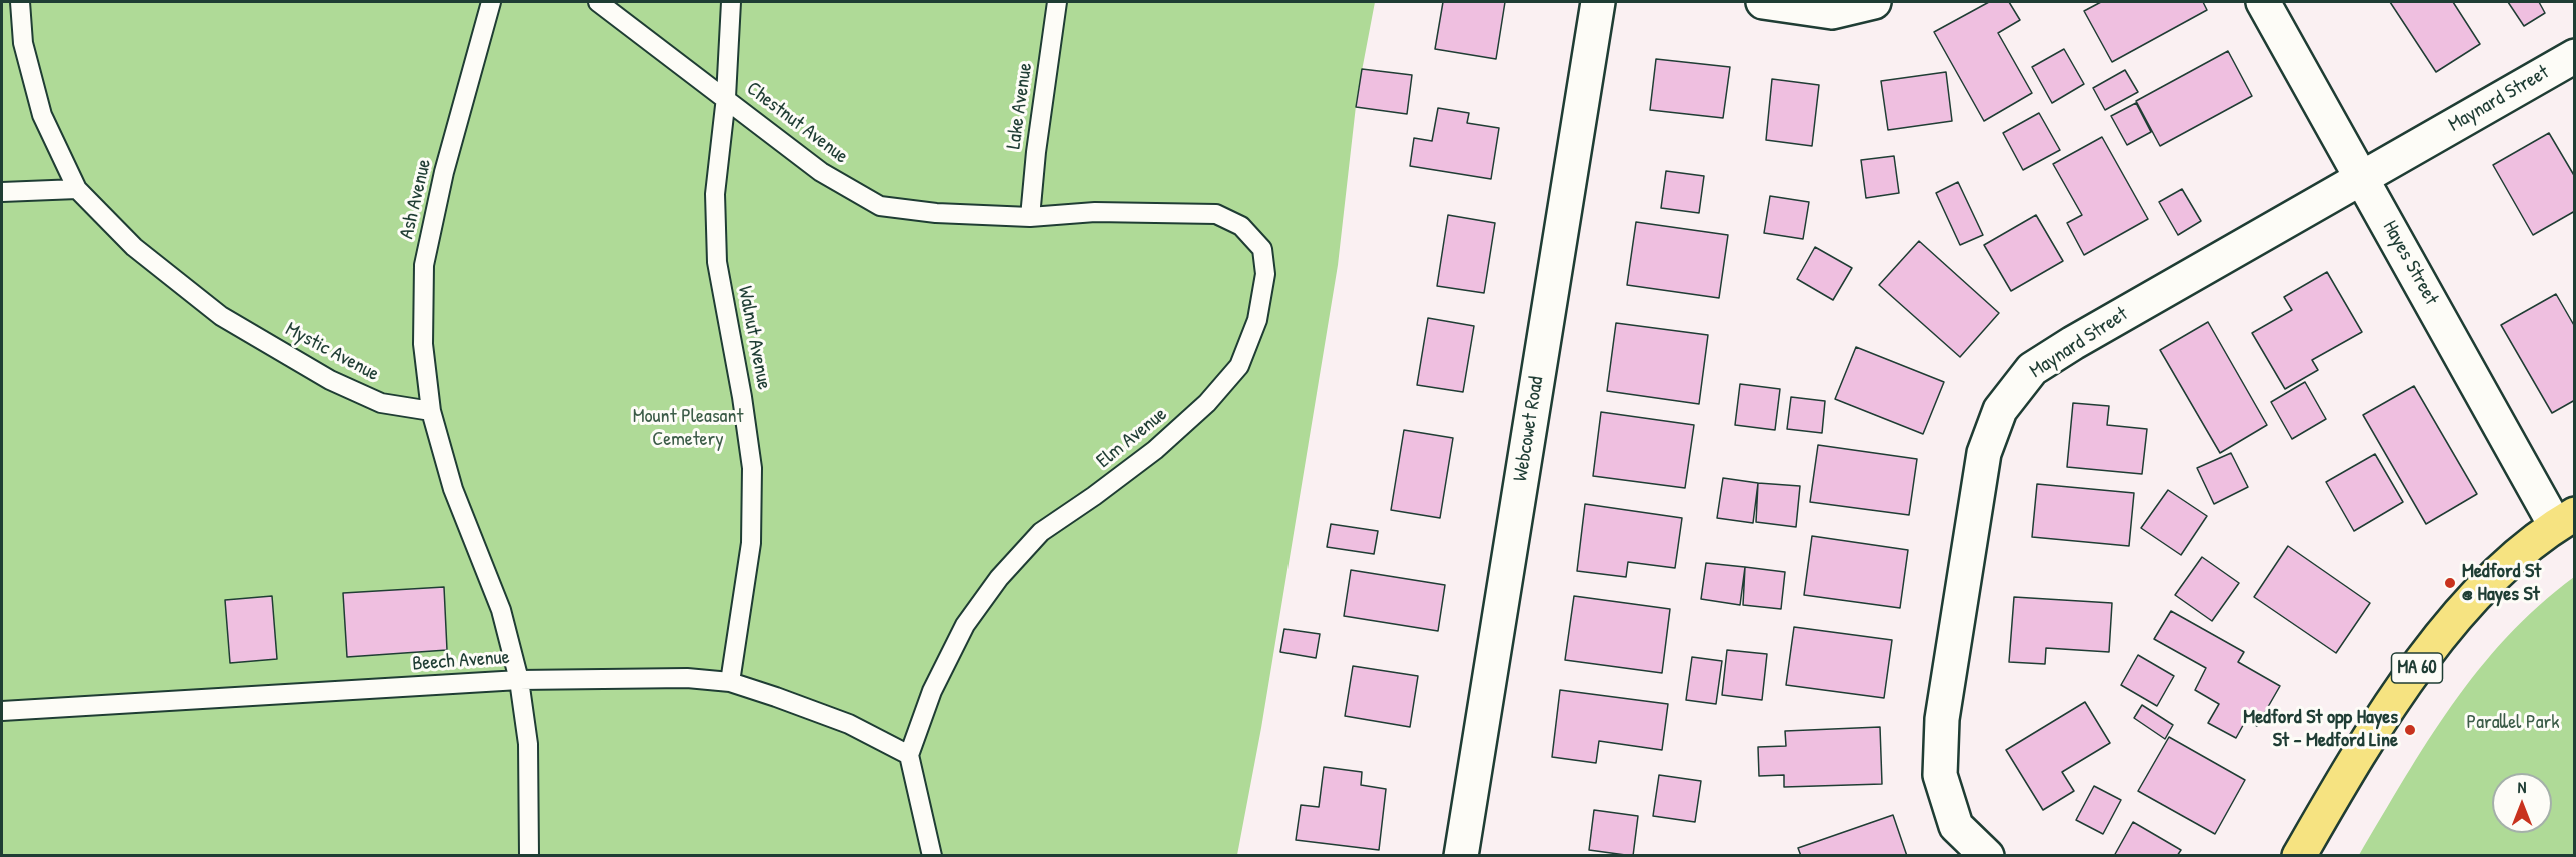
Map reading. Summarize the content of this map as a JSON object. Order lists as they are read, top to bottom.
{
  "streets": {
    "main road": ["MA 60"],
    "street": ["Maynard Street", "Hayes Street", "Webcowet Road"],
    "lane": [
      "Lake Avenue",
      "Chestnut Avenue",
      "Ash Avenue",
      "Walnut Avenue",
      "Mystic Avenue",
      "Elm Avenue",
      "Beech Avenue"
    ]
  },
  "crossings": [
    ["Maynard Street", "Hayes Street"],
    ["Lake Avenue", "Chestnut Avenue"],
    ["Lake Avenue", "Elm Avenue"],
    ["Chestnut Avenue", "Walnut Avenue"],
    ["Chestnut Avenue", "Elm Avenue"],
    ["Ash Avenue", "Mystic Avenue"],
    ["Hayes Street", "MA 60"],
    ["Walnut Avenue", "Beech Avenue"],
    ["Elm Avenue", "Beech Avenue"]
  ],
  "parks": ["Mount Pleasant Cemetery", "Parallel Park"],
  "places": ["Medford St @ Hayes St", "Medford St opp Hayes St - Medford Line"],
  "north": "top"
}
